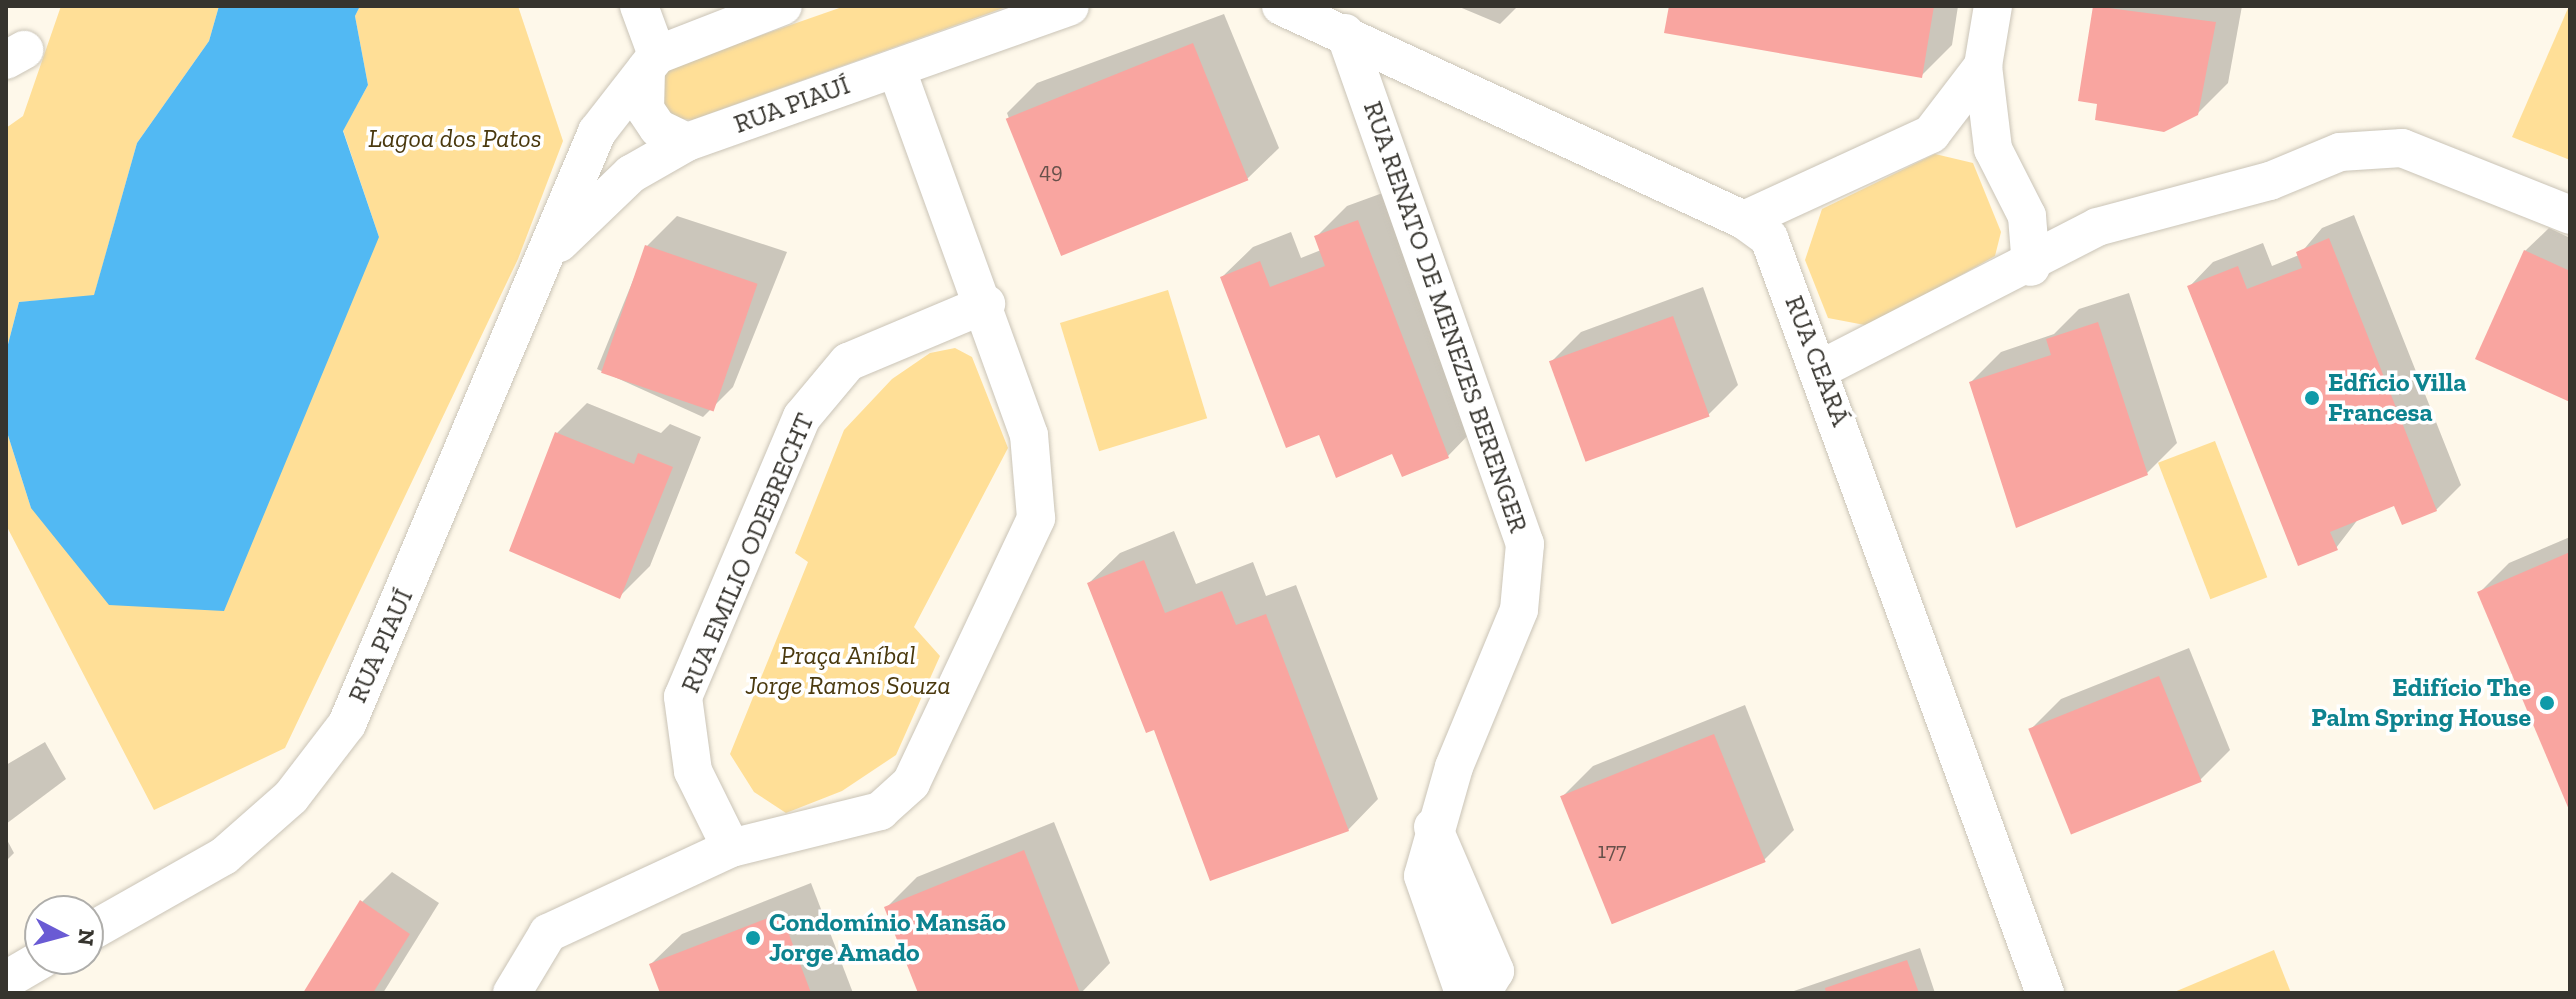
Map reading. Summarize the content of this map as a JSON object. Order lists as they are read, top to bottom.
{
  "streets": {
    "street": [
      "RUA PIAUÍ",
      "RUA RENATO DE MENEZES BERENGER",
      "RUA CEARÁ",
      "RUA EMILIO ODEBRECHT"
    ]
  },
  "crossings": [
    ["RUA RENATO DE MENEZES BERENGER", "RUA CEARÁ"]
  ],
  "parks": ["Lagoa dos Patos", "Praça Aníbal Jorge Ramos Souza"],
  "places": ["Edfício Villa Francesa", "Edifício The Palm Spring House", "Condomínio Mansão Jorge Amado"],
  "house_numbers": ["49", "177"],
  "north": "right"
}
